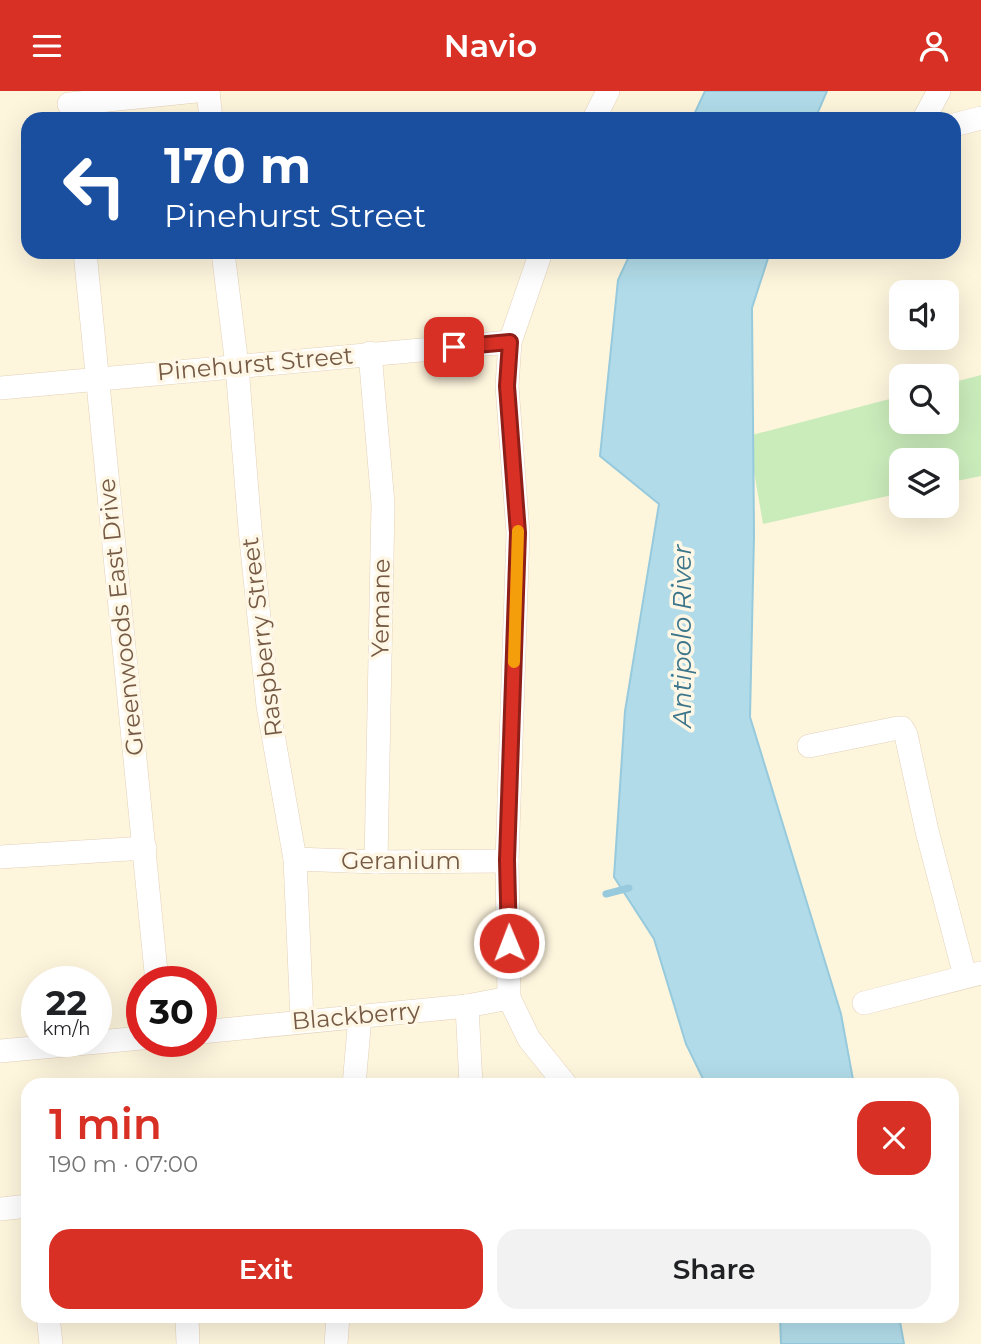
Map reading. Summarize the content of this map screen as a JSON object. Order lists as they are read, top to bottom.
{
  "streets": {
    "street": [
      "Pinehurst Street",
      "Yemane",
      "Greenwoods East Drive",
      "Raspberry Street",
      "Geranium",
      "Blackberry"
    ]
  },
  "crossings": [
    ["Pinehurst Street", "Yemane"],
    ["Pinehurst Street", "Greenwoods East Drive"],
    ["Pinehurst Street", "Raspberry Street"],
    ["Yemane", "Geranium"],
    ["Raspberry Street", "Geranium"],
    ["Raspberry Street", "Blackberry"]
  ],
  "water": ["Antipolo River"],
  "page": {
    "header": "Navio",
    "turn": ["170 m", "Pinehurst Street"],
    "speed": "22 km/h",
    "limit": "30",
    "heading": ["1 min", "190 m · 07:00"],
    "buttons": ["Exit", "Share"]
  }
}
